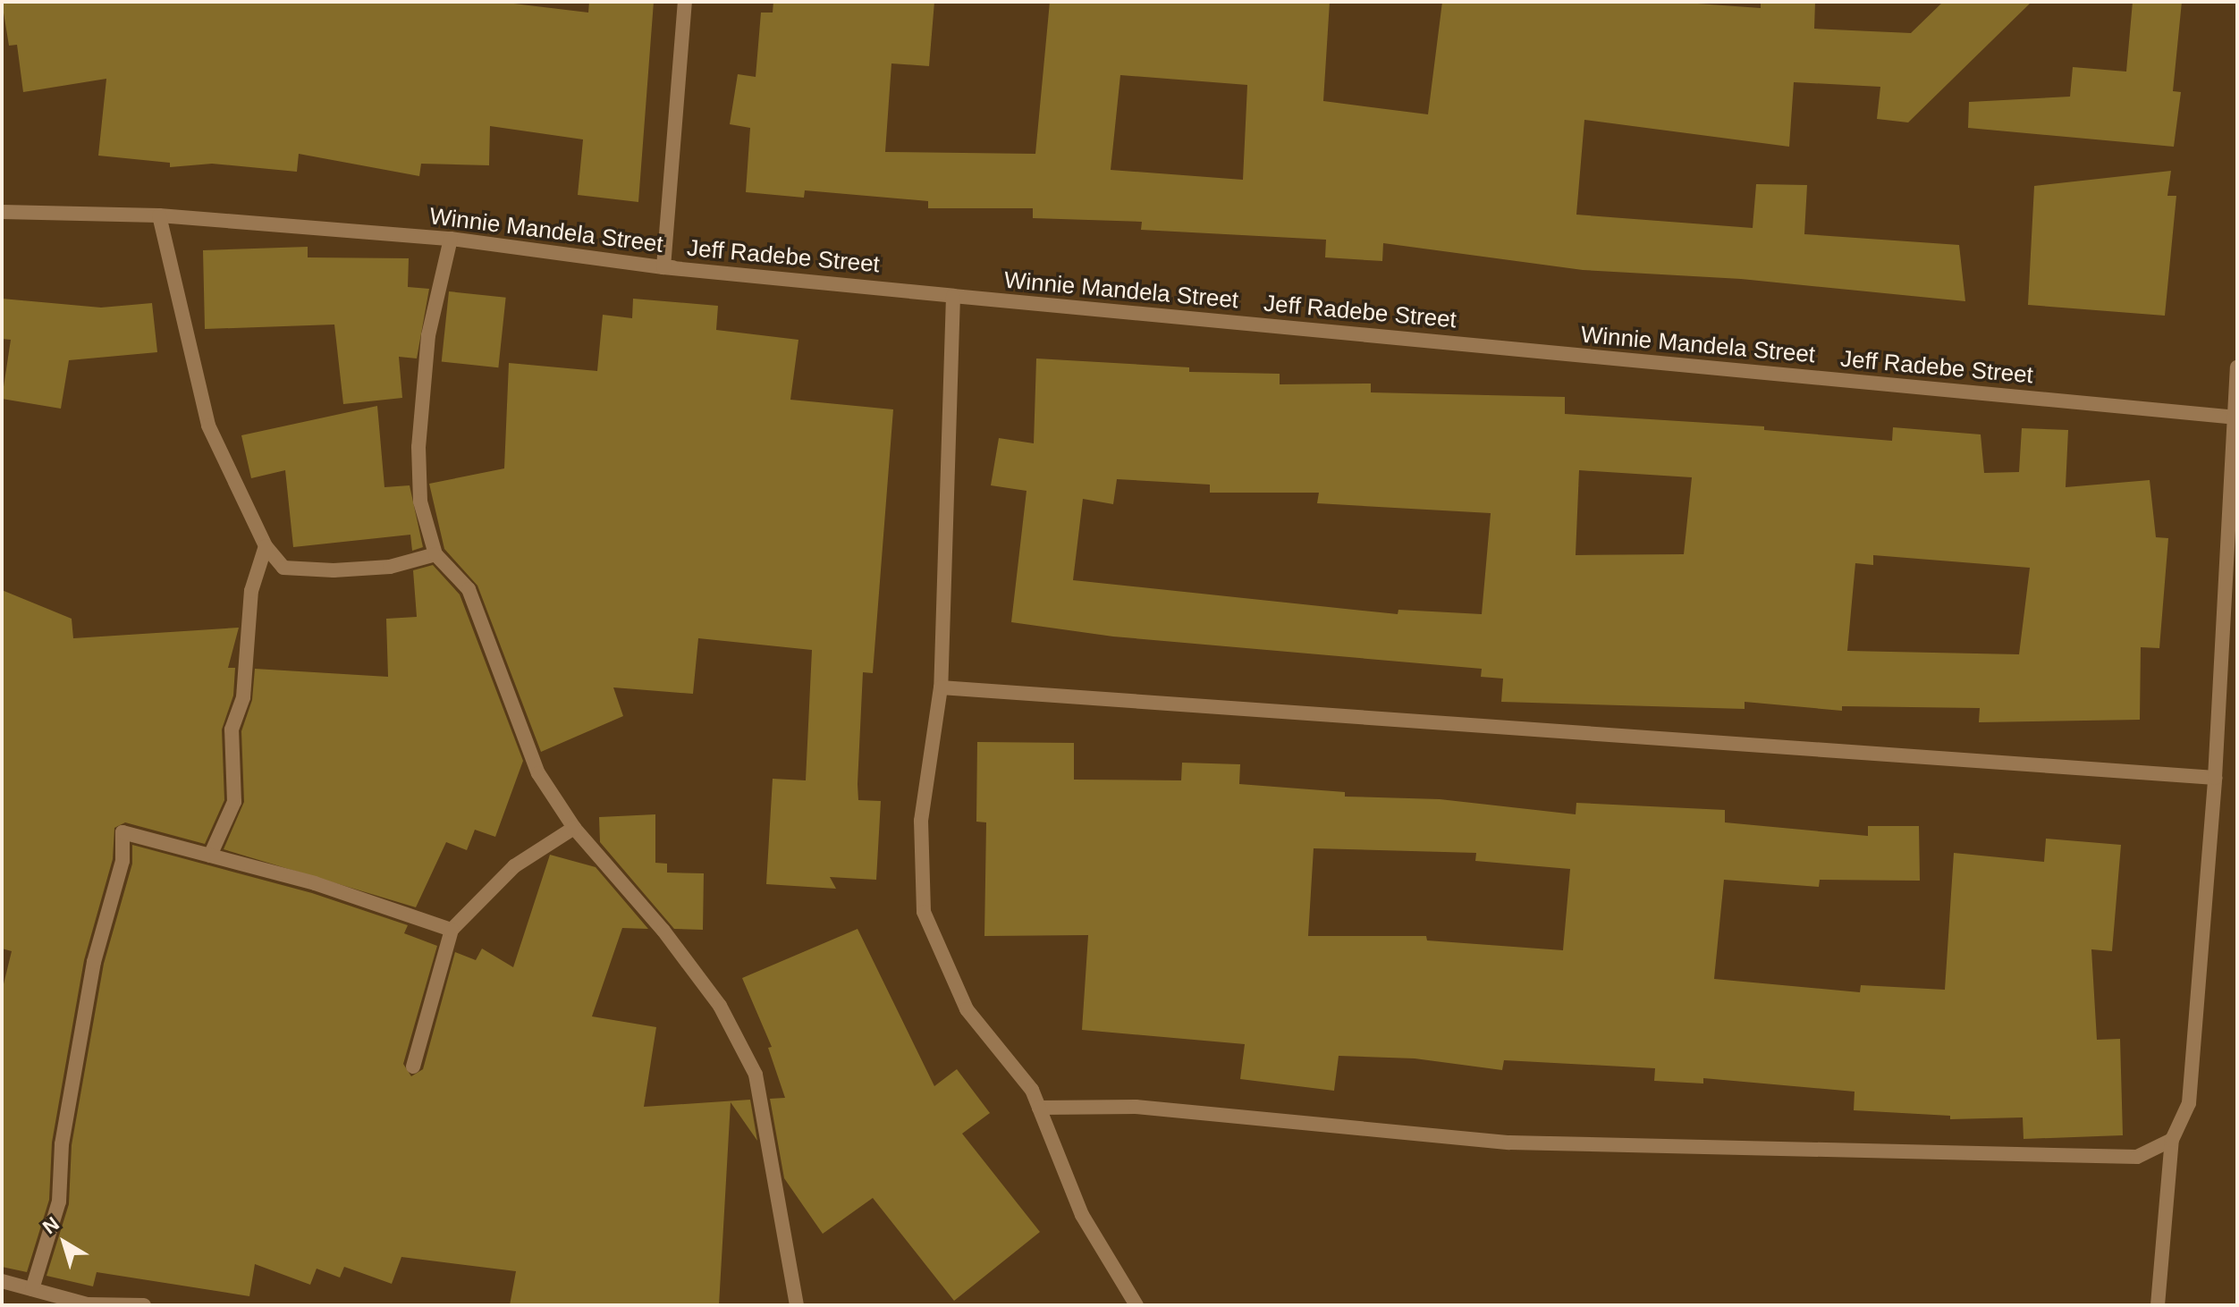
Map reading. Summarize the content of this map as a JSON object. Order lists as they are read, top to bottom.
{
  "streets": {
    "street": ["Winnie Mandela Street", "Jeff Radebe Street"]
  },
  "crossings": [
    ["Winnie Mandela Street", "Jeff Radebe Street"]
  ],
  "north": "top left"
}
